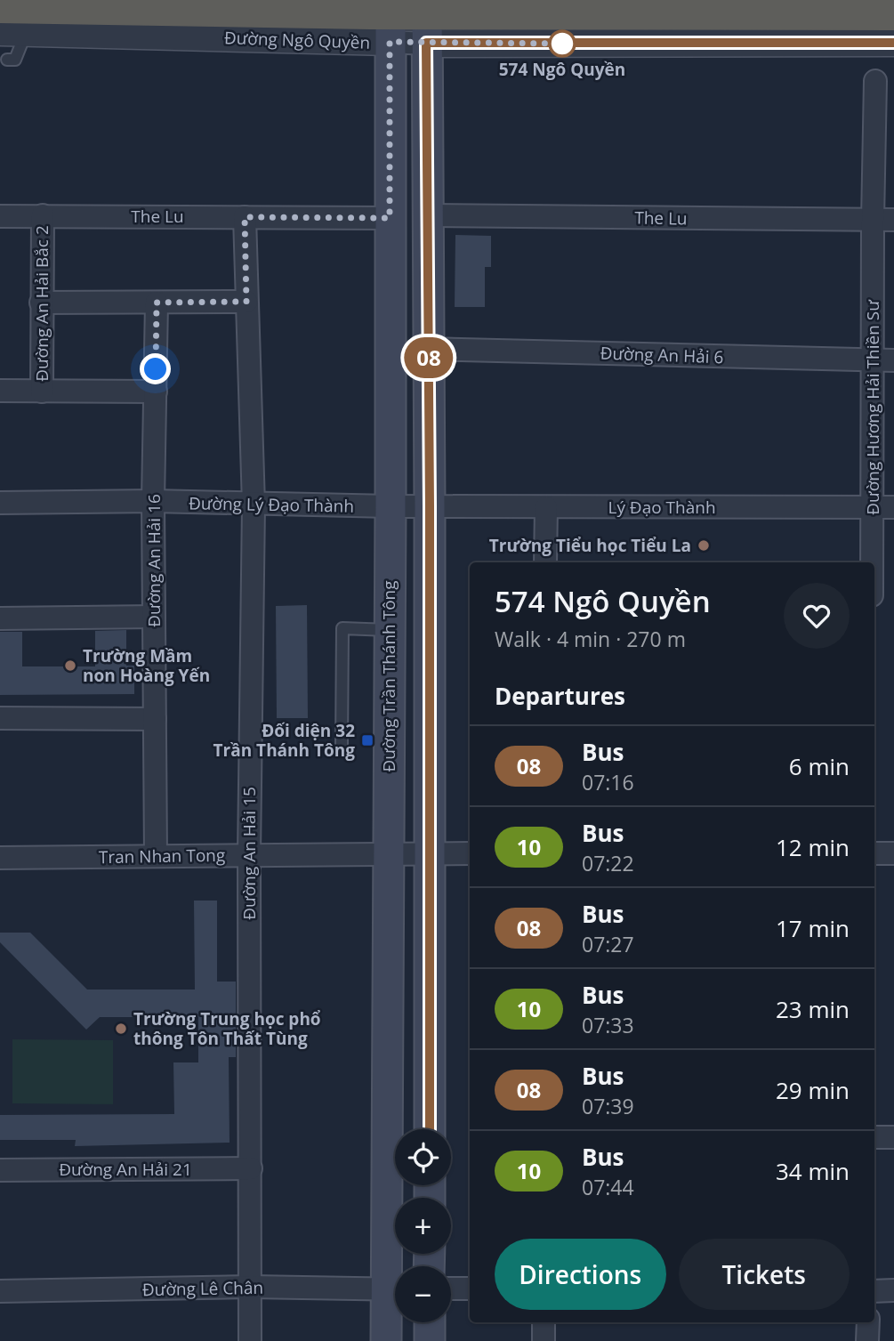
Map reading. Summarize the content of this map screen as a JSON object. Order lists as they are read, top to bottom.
{
  "streets": {
    "main road": ["Đường Trần Thánh Tông"],
    "street": [
      "Đường Ngô Quyền",
      "The Lu",
      "Đường An Hải Bắc 2",
      "Đường An Hải 6",
      "Đường Hương Hải Thiền Sư",
      "Đường Lý Đạo Thành",
      "Lý Đạo Thành",
      "Đường An Hải 16",
      "Đường An Hải 15",
      "Tran Nhan Tong",
      "Đường An Hải 21",
      "Đường Lê Chân"
    ]
  },
  "crossings": [
    ["Đường Ngô Quyền", "Đường Trần Thánh Tông"],
    ["The Lu", "Đường An Hải Bắc 2"],
    ["The Lu", "Đường Hương Hải Thiền Sư"],
    ["The Lu", "Đường Trần Thánh Tông"],
    ["The Lu", "Đường An Hải 15"],
    ["Đường An Hải 6", "Đường Hương Hải Thiền Sư"],
    ["Đường Hương Hải Thiền Sư", "Lý Đạo Thành"],
    ["Đường Lý Đạo Thành", "Lý Đạo Thành"],
    ["Đường Lý Đạo Thành", "Đường An Hải 16"],
    ["Đường Lý Đạo Thành", "Đường Trần Thánh Tông"],
    ["Đường Lý Đạo Thành", "Đường An Hải 15"],
    ["Đường An Hải 16", "Tran Nhan Tong"],
    ["Đường Trần Thánh Tông", "Tran Nhan Tong"],
    ["Đường An Hải 15", "Tran Nhan Tong"],
    ["Đường An Hải 15", "Đường An Hải 21"],
    ["Đường An Hải 15", "Đường Lê Chân"]
  ],
  "places": {
    "other": [
      "574 Ngô Quyền",
      "Trường Tiểu học Tiểu La",
      "Trường Mầm non Hoàng Yến",
      "Trường Trung học phổ thông Tôn Thất Tùng"
    ],
    "transit": ["Đối diện 32 Trần Thánh Tông"]
  },
  "lines": ["bus line 08"],
  "page": {
    "on_map": "08",
    "heading": [
      ["574 Ngô Quyền", "Walk · 4 min · 270 m"],
      "Departures"
    ],
    "list": [
      {
        "mark": "08",
        "name": "Bus",
        "note": "07:16",
        "value": "6 min"
      },
      {
        "mark": "10",
        "name": "Bus",
        "note": "07:22",
        "value": "12 min"
      },
      {
        "mark": "08",
        "name": "Bus",
        "note": "07:27",
        "value": "17 min"
      },
      {
        "mark": "10",
        "name": "Bus",
        "note": "07:33",
        "value": "23 min"
      },
      {
        "mark": "08",
        "name": "Bus",
        "note": "07:39",
        "value": "29 min"
      },
      {
        "mark": "10",
        "name": "Bus",
        "note": "07:44",
        "value": "34 min"
      }
    ],
    "map_buttons": ["+", "−"],
    "buttons": ["Directions", "Tickets"]
  }
}
